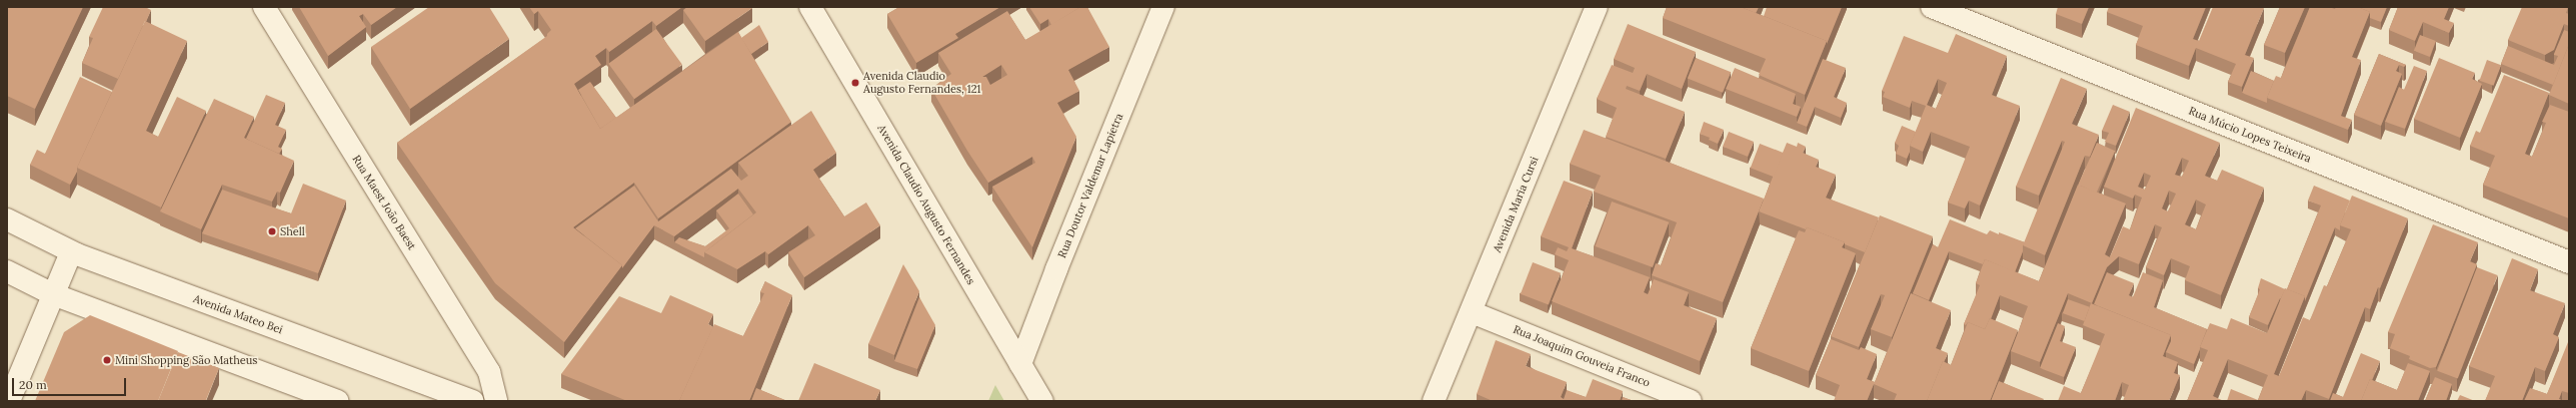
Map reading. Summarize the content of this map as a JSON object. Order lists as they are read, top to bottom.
{
  "streets": {
    "street": [
      "Rua Múcio Lopes Teixeira",
      "Rua Doutor Valdemar Lapietra",
      "Rua Maest João Baest",
      "Avenida Claudio Augusto Fernandes",
      "Avenida Maria Cursi",
      "Avenida Mateo Bei",
      "Rua Joaquim Gouveia Franco"
    ]
  },
  "crossings": [
    ["Rua Doutor Valdemar Lapietra", "Avenida Claudio Augusto Fernandes"],
    ["Avenida Maria Cursi", "Rua Joaquim Gouveia Franco"]
  ],
  "places": ["Avenida Claudio Augusto Fernandes, 121", "Shell", "Mini Shopping São Matheus"],
  "scale_bar": "20 m"
}
